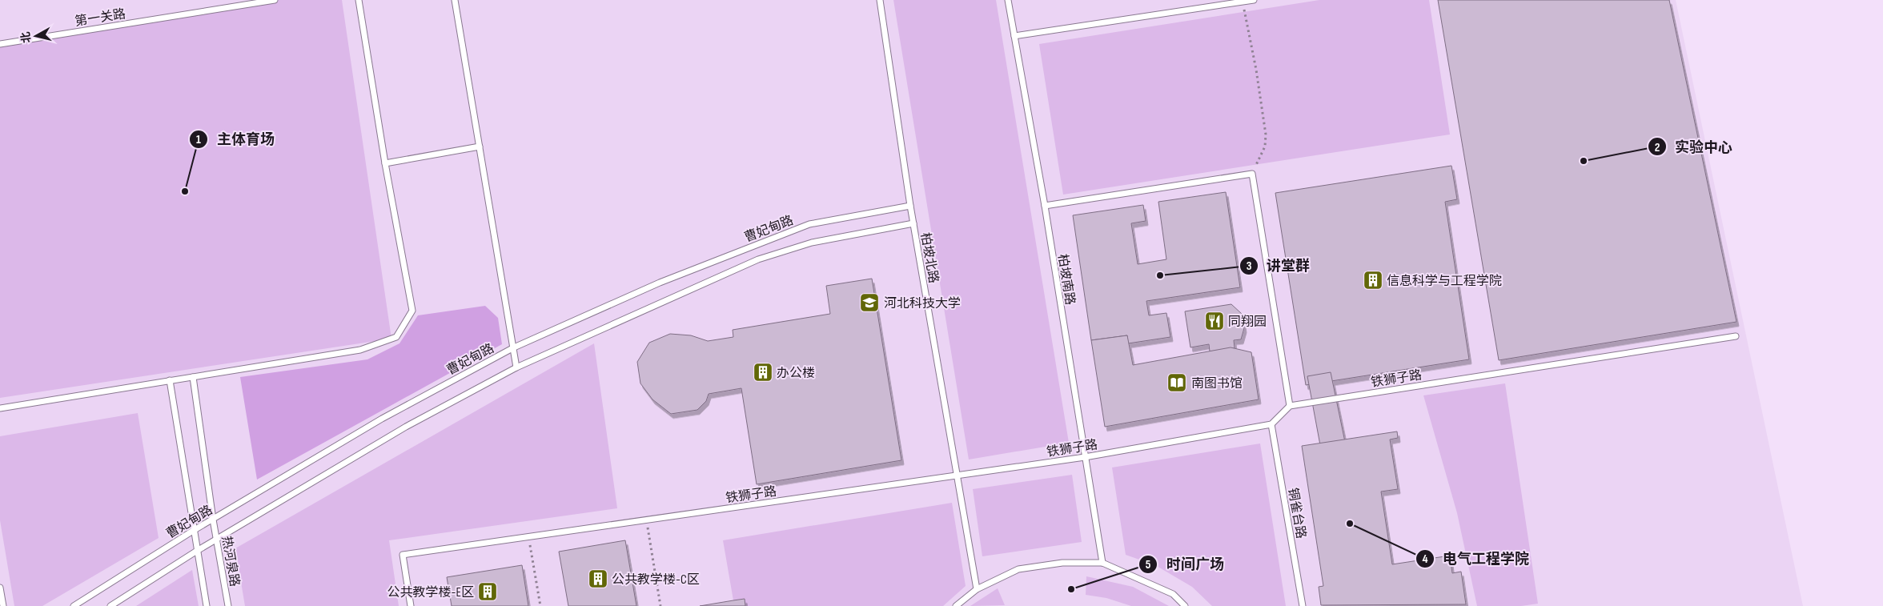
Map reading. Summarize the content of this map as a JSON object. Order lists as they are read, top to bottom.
{
  "streets": {
    "lane": [
      "第一关路",
      "曹妃甸路",
      "柏坡北路",
      "柏坡南路",
      "铁狮子路",
      "铜雀台路",
      "热河泉路"
    ]
  },
  "crossings": [
    ["曹妃甸路", "柏坡北路"],
    ["曹妃甸路", "热河泉路"],
    ["柏坡北路", "铁狮子路"],
    ["柏坡南路", "铁狮子路"],
    ["铁狮子路", "铜雀台路"]
  ],
  "places": {
    "other": [
      "实验中心",
      "主体育场",
      "讲堂群",
      "电气工程学院",
      "时间广场"
    ],
    "building": [
      "信息科学与工程学院",
      "办公楼",
      "公共教学楼-C区",
      "公共教学楼-E区"
    ],
    "school or university": ["河北科技大学"],
    "restaurant": ["同翔园"],
    "library": ["南图书馆"]
  },
  "north": "left"
}
